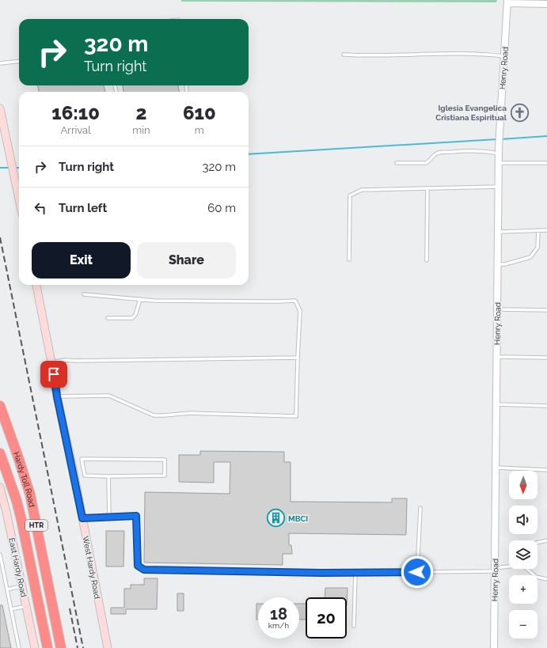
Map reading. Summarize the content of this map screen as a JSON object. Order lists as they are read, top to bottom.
{
  "streets": {
    "highway": ["Hardy Toll Road", "HTR"],
    "main road": ["East Hardy Road", "West Hardy Road"],
    "street": ["Henry Road"]
  },
  "places": {
    "church": ["Iglesia Evangelica Cristiana Espiritual"],
    "building": ["MBCI"]
  },
  "north": "bottom",
  "page": {
    "turn": ["320 m", "Turn right"],
    "eta": [
      "16:10",
      "Arrival",
      "2",
      "min",
      "610",
      "m"
    ],
    "list": [
      {
        "name": "Turn right",
        "value": "320 m"
      },
      {
        "name": "Turn left",
        "value": "60 m"
      }
    ],
    "buttons": ["Exit", "Share"],
    "map_buttons": ["+", "−"],
    "speed": "18 km/h",
    "limit": "20"
  }
}
